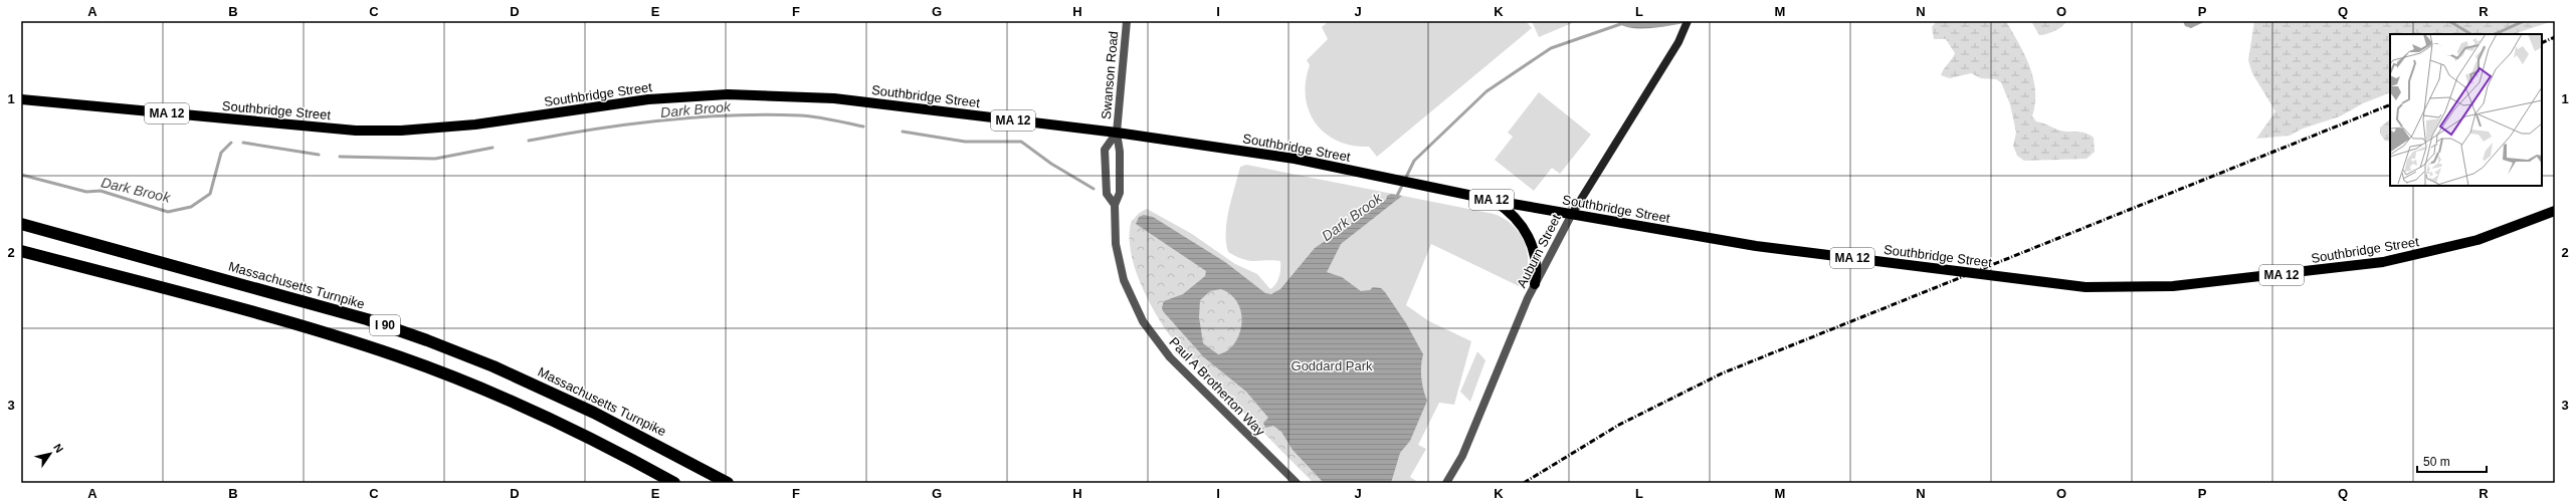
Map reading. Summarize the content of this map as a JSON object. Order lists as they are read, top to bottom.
{
  "streets": {
    "highway": ["Massachusetts Turnpike", "I 90"],
    "main road": ["Southbridge Street", "MA 12", "Auburn Street"],
    "street": ["Swanson Road", "Paul A Brotherton Way"]
  },
  "crossings": [
    ["Swanson Road", "Southbridge Street"],
    ["Swanson Road", "Paul A Brotherton Way"],
    ["Southbridge Street", "Auburn Street"],
    ["Southbridge Street", "Paul A Brotherton Way"]
  ],
  "water": ["Dark Brook"],
  "parks": ["Goddard Park"],
  "scale_bar": "50 m",
  "north": "top right",
  "grid": {
    "columns": [
      "A",
      "B",
      "C",
      "D",
      "E",
      "F",
      "G",
      "H",
      "I",
      "J",
      "K",
      "L",
      "M",
      "N",
      "O",
      "P",
      "Q",
      "R"
    ],
    "rows": ["1", "2", "3"]
  }
}
